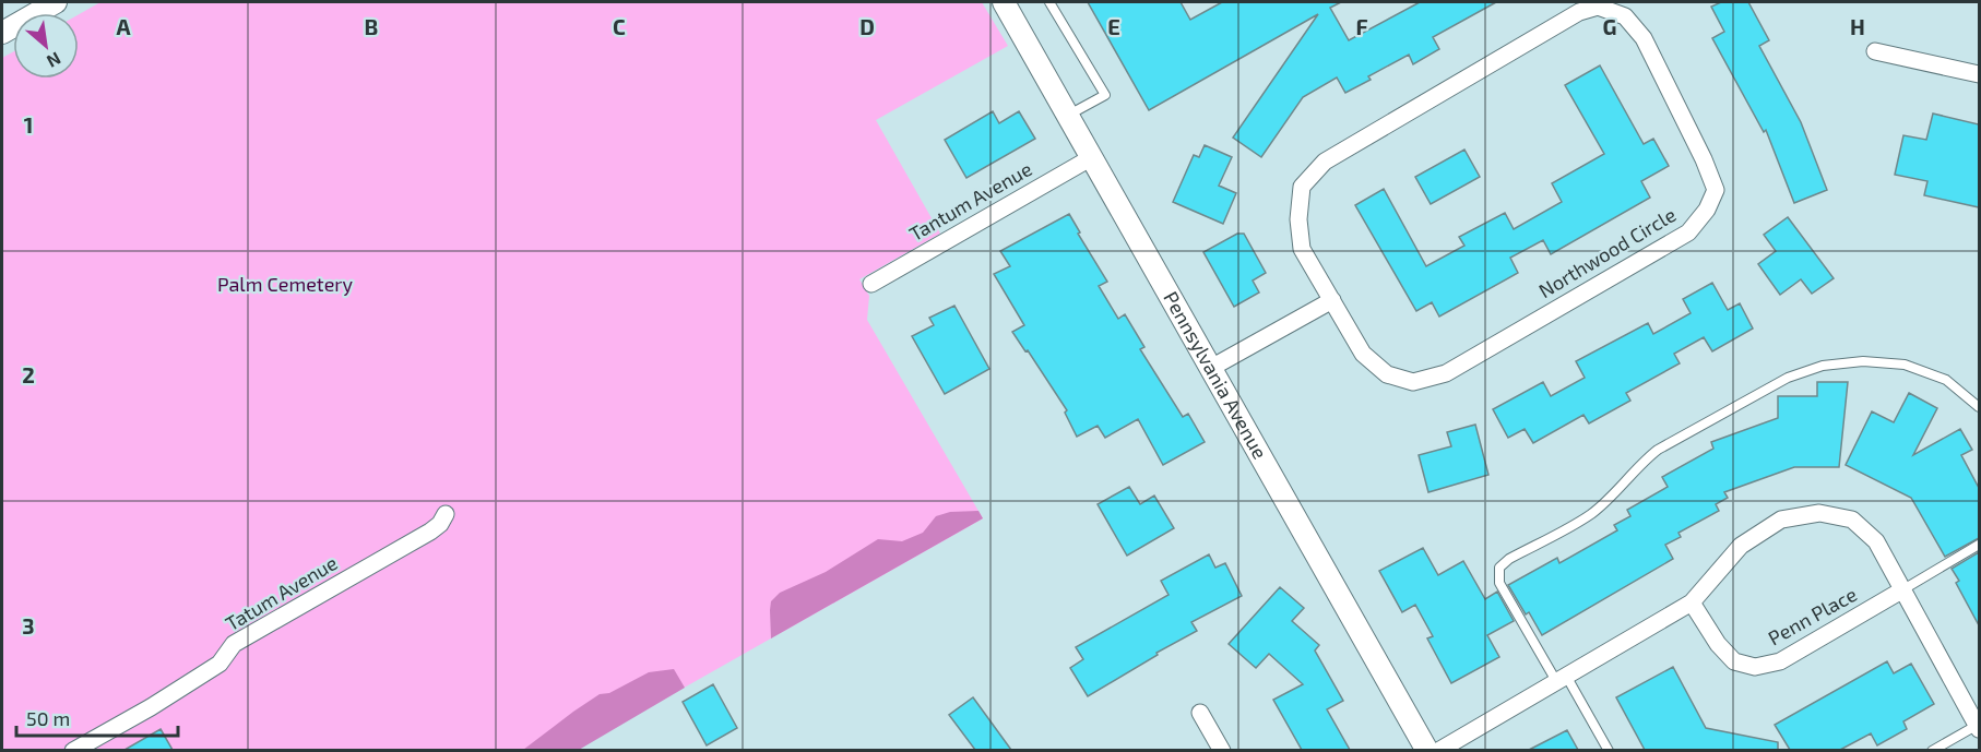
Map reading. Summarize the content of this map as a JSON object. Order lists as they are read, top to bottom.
{
  "streets": {
    "street": [
      "Tantum Avenue",
      "Northwood Circle",
      "Pennsylvania Avenue",
      "Tatum Avenue",
      "Penn Place"
    ]
  },
  "crossings": [
    ["Tantum Avenue", "Pennsylvania Avenue"]
  ],
  "parks": ["Palm Cemetery"],
  "scale_bar": "50 m",
  "north": "bottom right",
  "grid": {
    "columns": [
      "A",
      "B",
      "C",
      "D",
      "E",
      "F",
      "G",
      "H"
    ],
    "rows": ["1", "2", "3"]
  }
}
